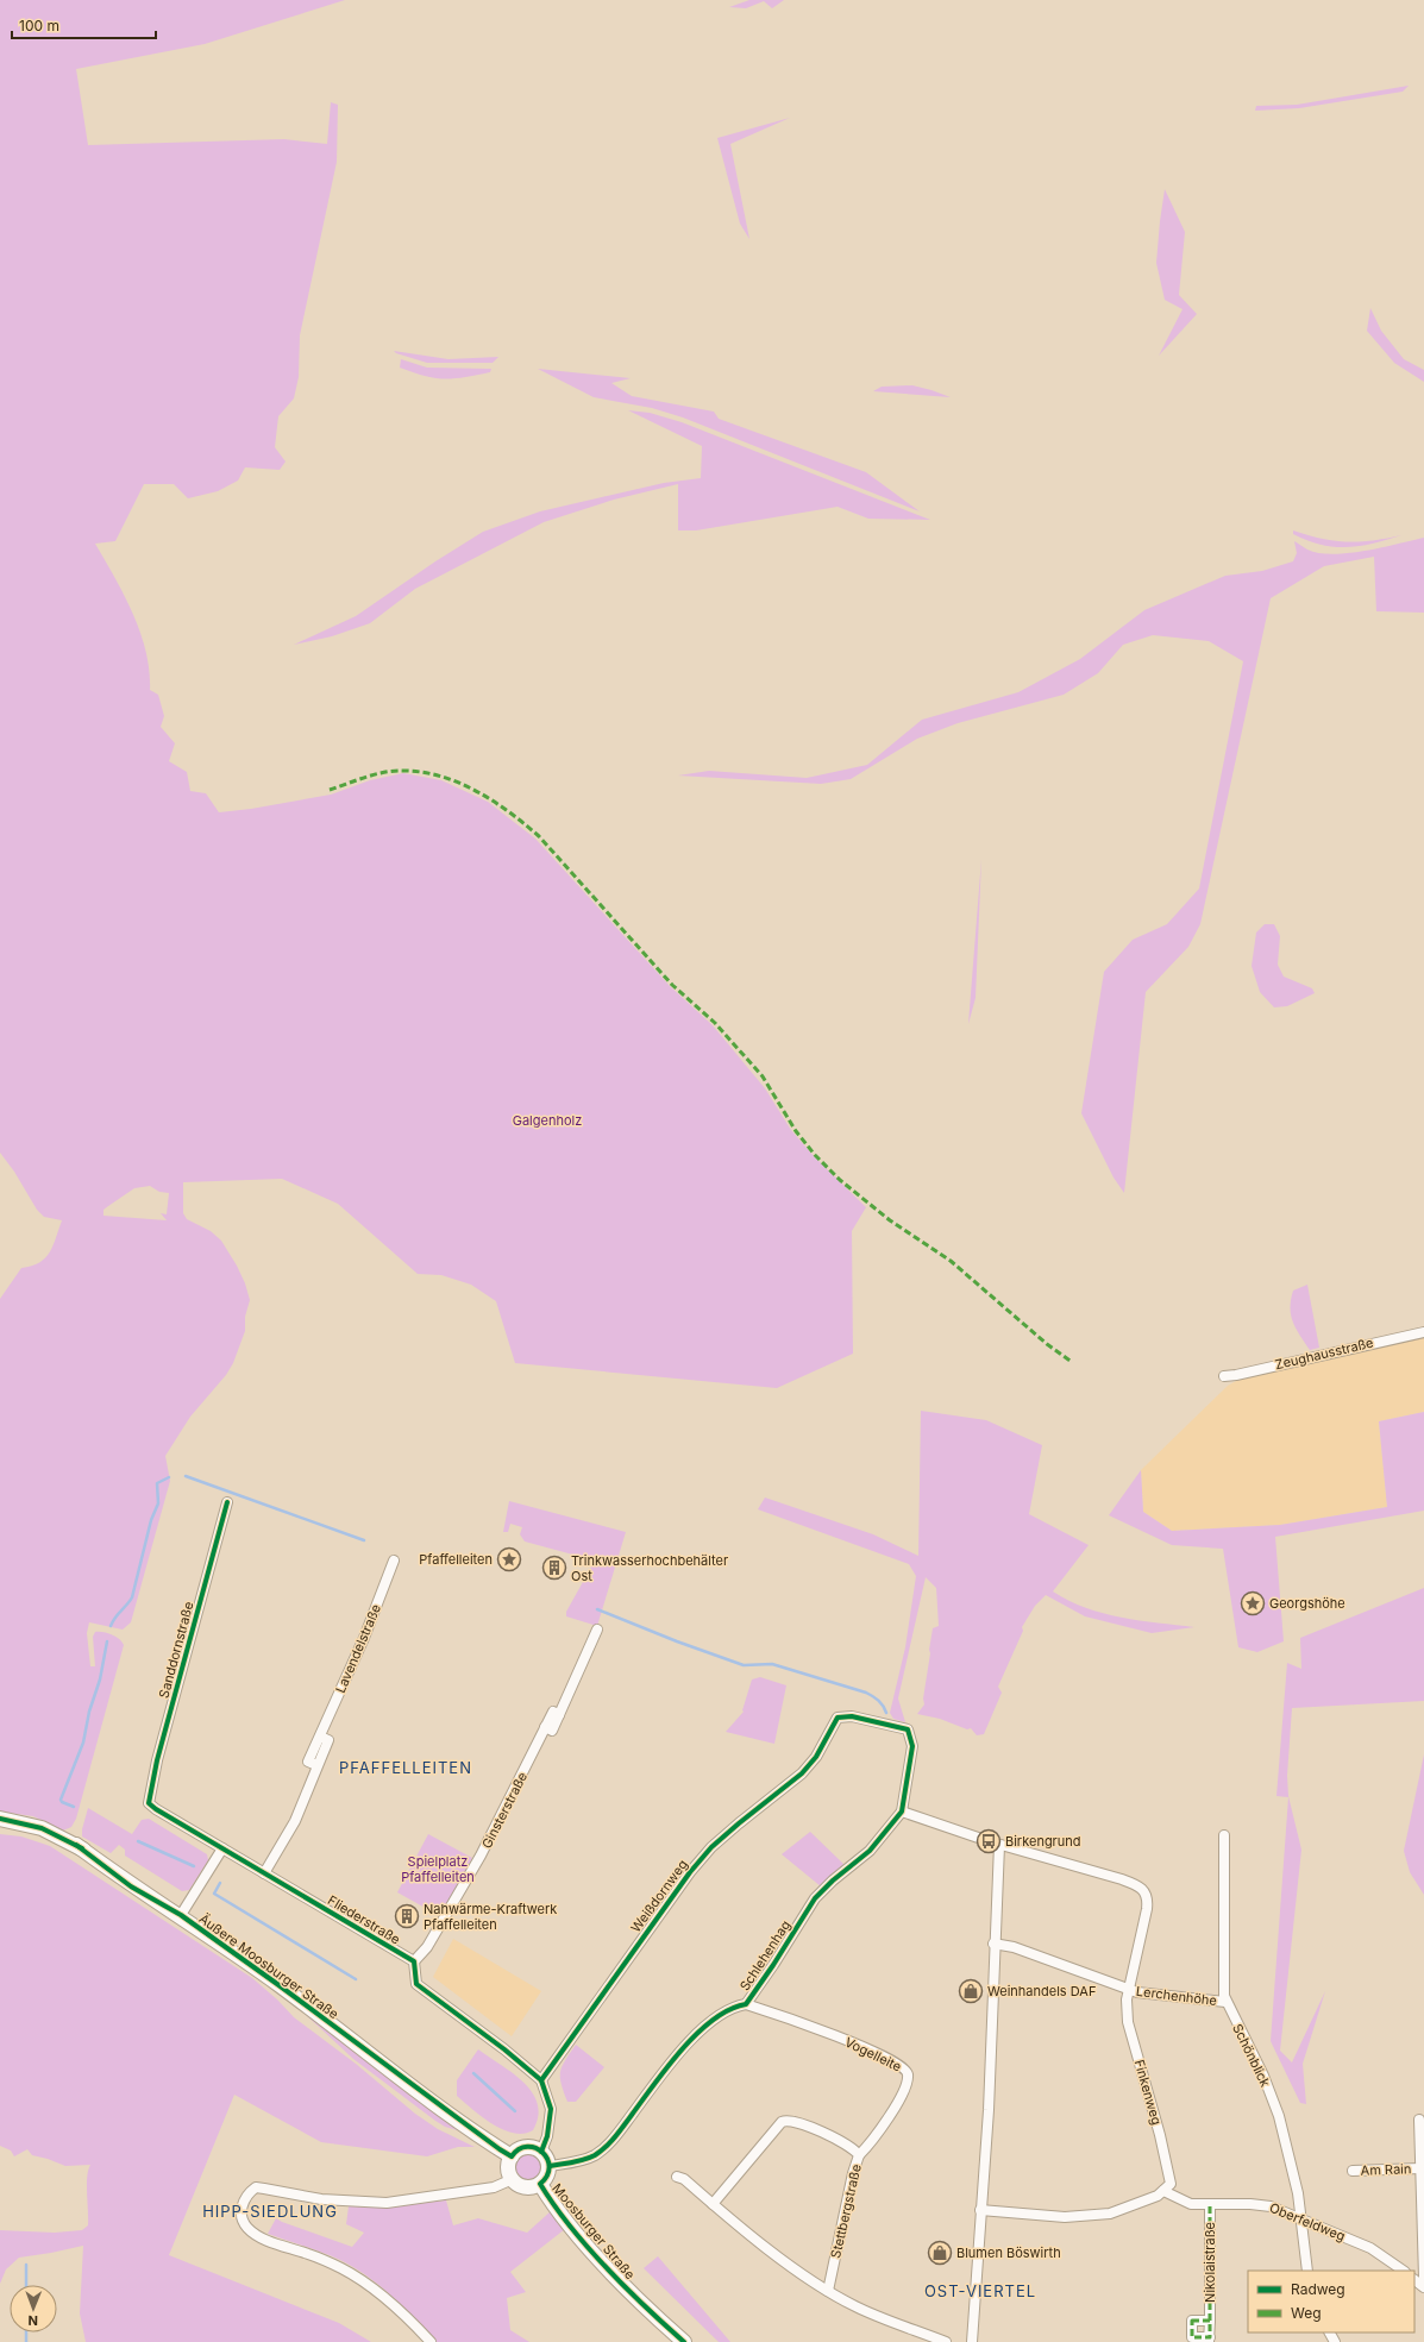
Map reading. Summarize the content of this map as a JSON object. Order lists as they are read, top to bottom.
{
  "streets": {
    "street": [
      "Zeughausstraße",
      "Lavendelstraße",
      "Sanddornstraße",
      "Ginsterstraße",
      "Weißdornweg",
      "Fliederstraße",
      "Schlehenhag",
      "Äußere Moosburger Straße",
      "Lerchenhöhe",
      "Vogelleite",
      "Schönblick",
      "Finkenweg",
      "Am Rain",
      "Stettbergstraße",
      "Oberfeldweg",
      "Moosburger Straße",
      "Nikolaistraße"
    ]
  },
  "crossings": [
    ["Lavendelstraße", "Fliederstraße"],
    ["Sanddornstraße", "Fliederstraße"],
    ["Ginsterstraße", "Fliederstraße"],
    ["Weißdornweg", "Schlehenhag"],
    ["Weißdornweg", "Lerchenhöhe"],
    ["Schlehenhag", "Äußere Moosburger Straße"],
    ["Schlehenhag", "Lerchenhöhe"],
    ["Schlehenhag", "Vogelleite"],
    ["Schlehenhag", "Moosburger Straße"],
    ["Äußere Moosburger Straße", "Moosburger Straße"],
    ["Lerchenhöhe", "Schönblick"],
    ["Lerchenhöhe", "Finkenweg"],
    ["Vogelleite", "Stettbergstraße"],
    ["Schönblick", "Oberfeldweg"],
    ["Finkenweg", "Oberfeldweg"],
    ["Oberfeldweg", "Nikolaistraße"]
  ],
  "districts": ["PFAFFELLEITEN", "HIPP-SIEDLUNG", "OST-VIERTEL"],
  "parks": ["Galgenholz", "Spielplatz Pfaffelleiten"],
  "places": {
    "place": ["Pfaffelleiten", "Georgshöhe"],
    "building": ["Trinkwasserhochbehälter Ost", "Nahwärme-Kraftwerk Pfaffelleiten"],
    "bus stop": ["Birkengrund"],
    "shop": ["Weinhandels DAF", "Blumen Böswirth"]
  },
  "legend": ["Radweg", "Weg"],
  "scale_bar": "100 m",
  "north": "bottom"
}
